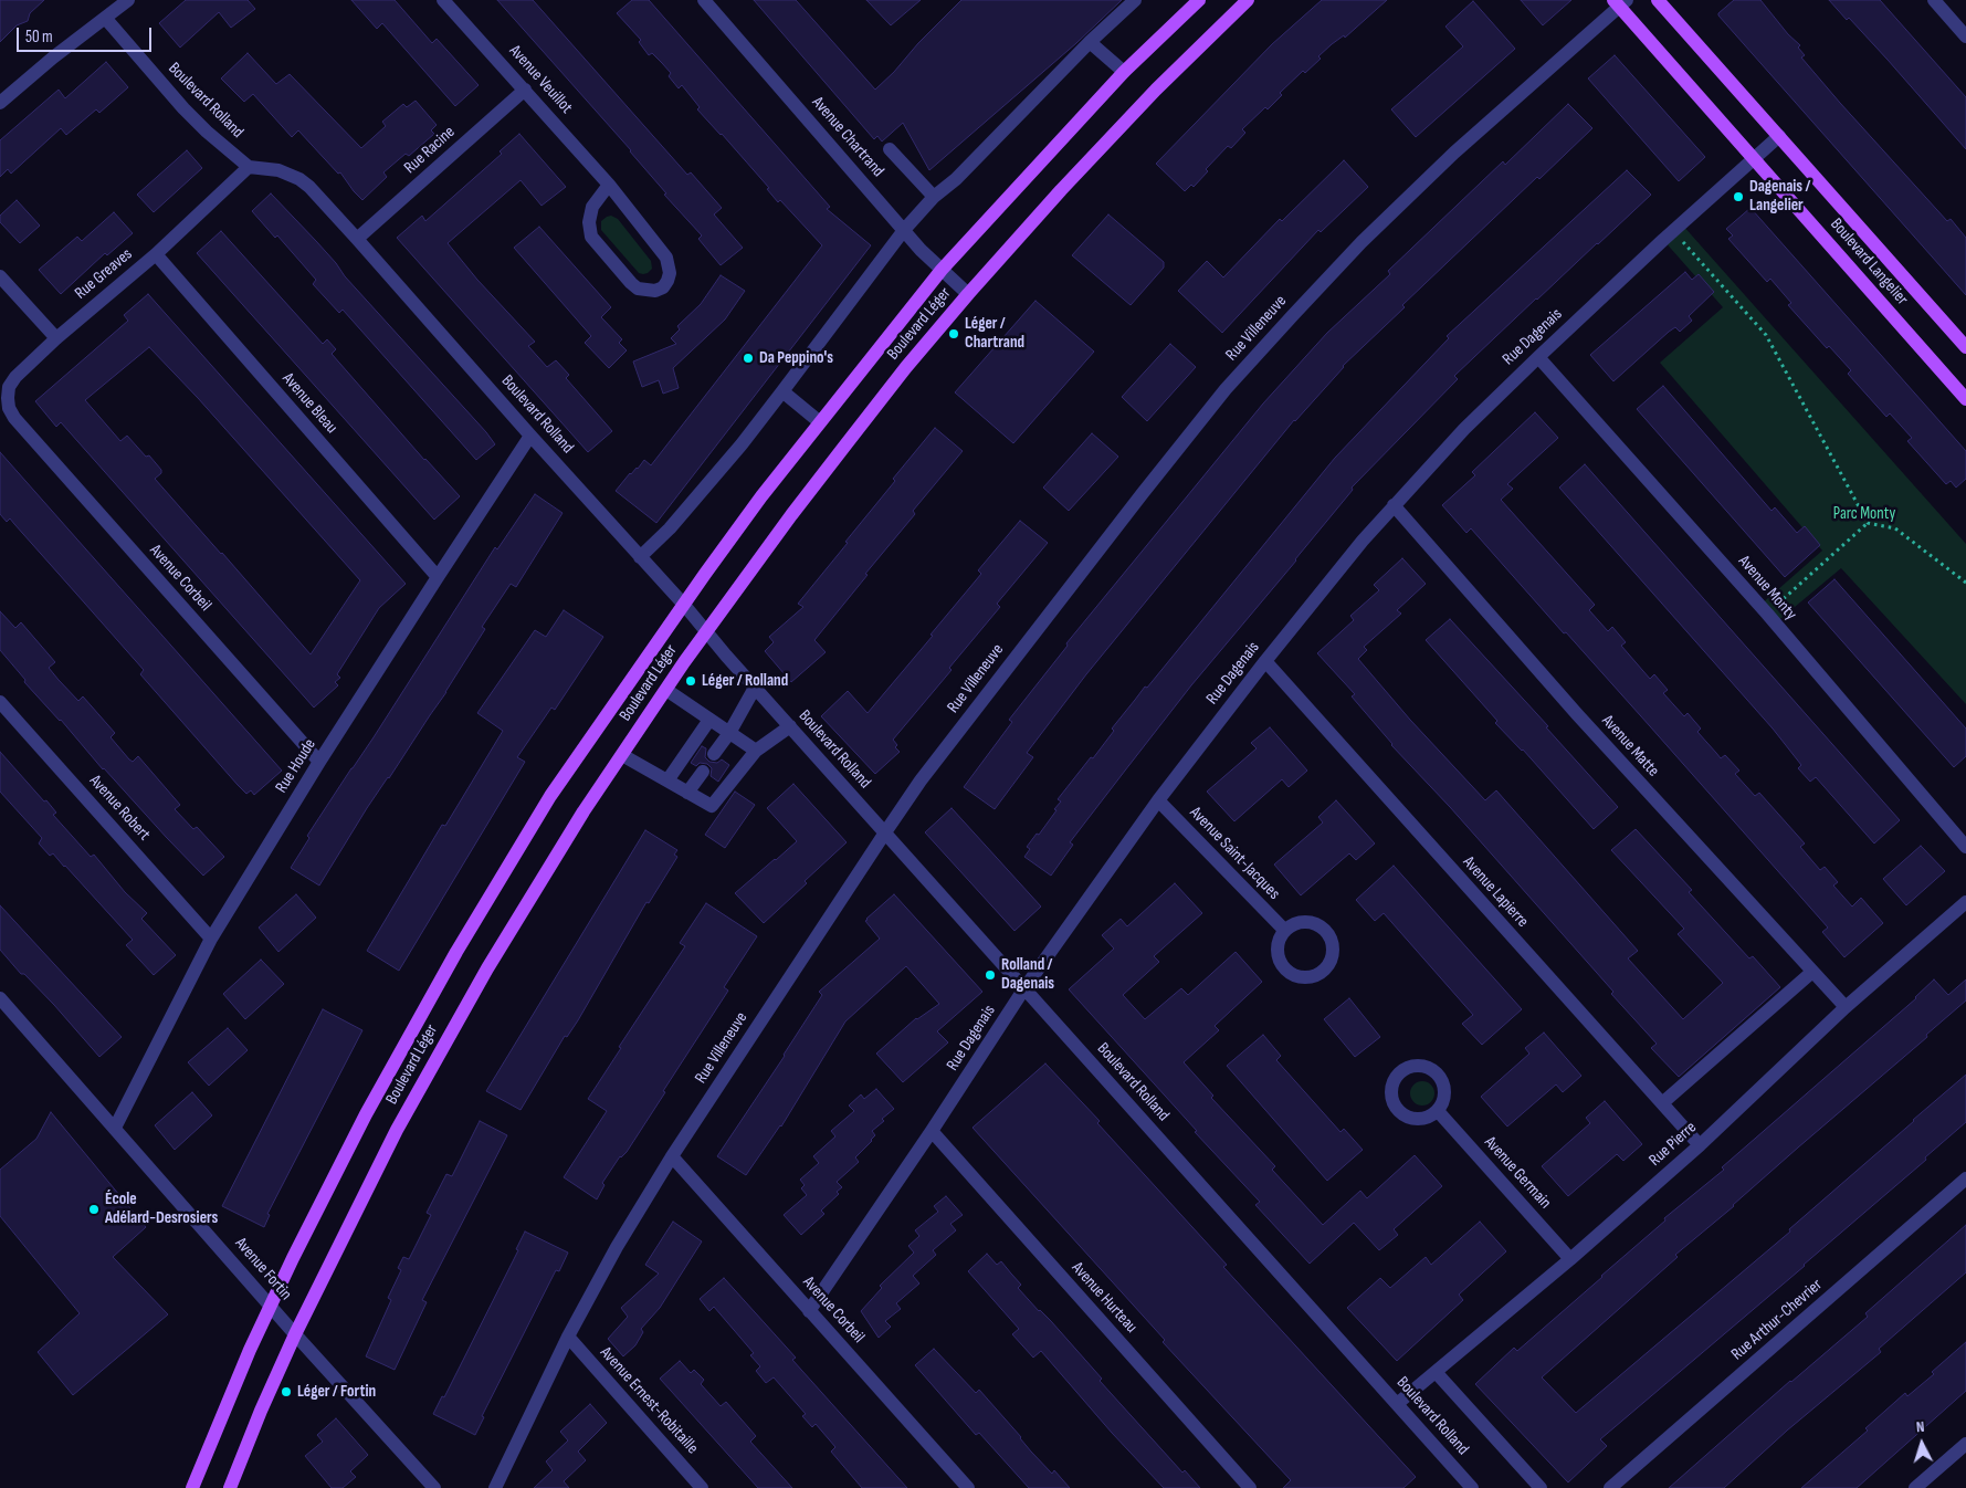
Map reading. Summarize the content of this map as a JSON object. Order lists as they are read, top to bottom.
{
  "streets": {
    "main road": ["Boulevard Langelier", "Boulevard Léger"],
    "street": [
      "Avenue Veuillot",
      "Boulevard Rolland",
      "Avenue Chartrand",
      "Rue Racine",
      "Rue Greaves",
      "Rue Villeneuve",
      "Rue Dagenais",
      "Avenue Bleau",
      "Avenue Corbeil",
      "Avenue Monty",
      "Avenue Matte",
      "Rue Houde",
      "Avenue Robert",
      "Avenue Saint-Jacques",
      "Avenue Lapierre",
      "Rue Pierre",
      "Avenue Germain",
      "Avenue Fortin",
      "Avenue Hurteau",
      "Rue Arthur-Chevrier",
      "Avenue Ernest-Robitaille"
    ]
  },
  "crossings": [
    ["Avenue Veuillot", "Rue Racine"],
    ["Boulevard Rolland", "Rue Racine"],
    ["Boulevard Rolland", "Rue Greaves"],
    ["Boulevard Rolland", "Boulevard Léger"],
    ["Boulevard Rolland", "Rue Villeneuve"],
    ["Boulevard Rolland", "Rue Dagenais"],
    ["Boulevard Rolland", "Rue Houde"],
    ["Boulevard Rolland", "Rue Pierre"],
    ["Avenue Chartrand", "Boulevard Léger"],
    ["Boulevard Langelier", "Rue Villeneuve"],
    ["Boulevard Langelier", "Rue Dagenais"],
    ["Rue Greaves", "Avenue Bleau"],
    ["Rue Greaves", "Avenue Corbeil"],
    ["Boulevard Léger", "Avenue Fortin"],
    ["Rue Villeneuve", "Avenue Corbeil"],
    ["Rue Villeneuve", "Avenue Ernest-Robitaille"],
    ["Rue Dagenais", "Avenue Corbeil"],
    ["Rue Dagenais", "Avenue Monty"],
    ["Rue Dagenais", "Avenue Matte"],
    ["Rue Dagenais", "Avenue Saint-Jacques"],
    ["Rue Dagenais", "Avenue Lapierre"],
    ["Rue Dagenais", "Avenue Hurteau"],
    ["Avenue Bleau", "Rue Houde"],
    ["Avenue Corbeil", "Rue Houde"],
    ["Avenue Matte", "Rue Pierre"],
    ["Rue Houde", "Avenue Robert"],
    ["Rue Houde", "Avenue Fortin"],
    ["Avenue Lapierre", "Rue Pierre"],
    ["Rue Pierre", "Avenue Germain"]
  ],
  "parks": ["Parc Monty"],
  "places": [
    "Dagenais / Langelier",
    "Léger / Chartrand",
    "Da Peppino's",
    "Léger / Rolland",
    "Rolland / Dagenais",
    "École Adélard-Desrosiers",
    "Léger / Fortin"
  ],
  "scale_bar": "50 m",
  "north": "top"
}
